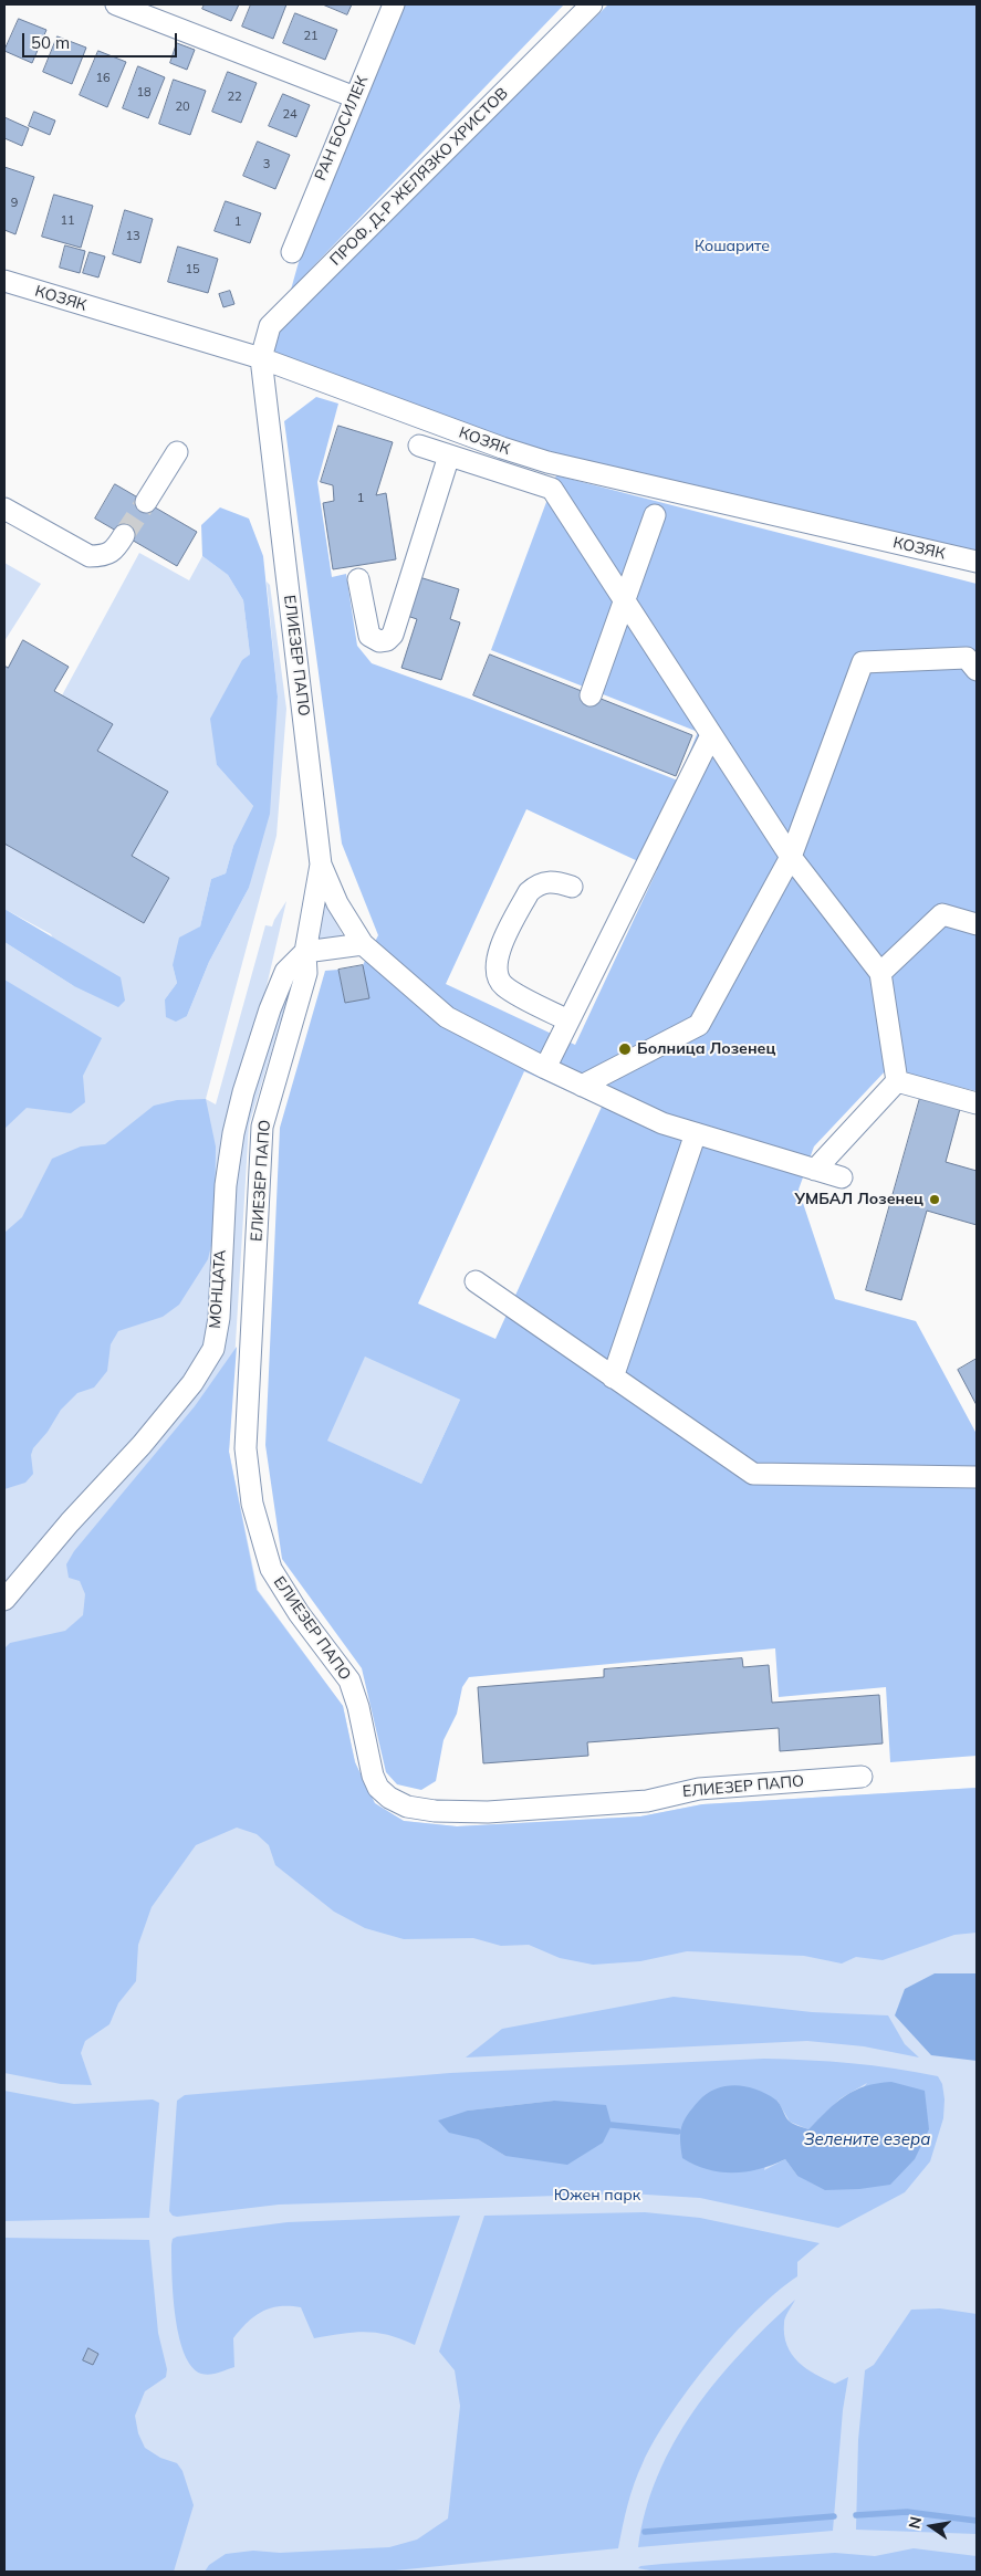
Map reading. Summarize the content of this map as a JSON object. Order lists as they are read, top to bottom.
{
  "streets": {
    "street": [
      "РАН БОСИЛЕК",
      "ПРОФ. Д-Р ЖЕЛЯЗКО ХРИСТОВ",
      "КОЗЯК",
      "ЕЛИЕЗЕР ПАПО",
      "МОНЦАТА"
    ]
  },
  "crossings": [
    ["ПРОФ. Д-Р ЖЕЛЯЗКО ХРИСТОВ", "КОЗЯК"],
    ["ПРОФ. Д-Р ЖЕЛЯЗКО ХРИСТОВ", "ЕЛИЕЗЕР ПАПО"],
    ["КОЗЯК", "ЕЛИЕЗЕР ПАПО"],
    ["ЕЛИЕЗЕР ПАПО", "МОНЦАТА"]
  ],
  "water": ["Зелените езера"],
  "parks": ["Кошарите", "Южен парк"],
  "places": ["Болница Лозенец", "УМБАЛ Лозенец"],
  "house_numbers": [
    "21",
    "16",
    "18",
    "22",
    "20",
    "24",
    "3",
    "9",
    "11",
    "1",
    "13",
    "15",
    "1"
  ],
  "scale_bar": "50 m",
  "north": "left"
}
